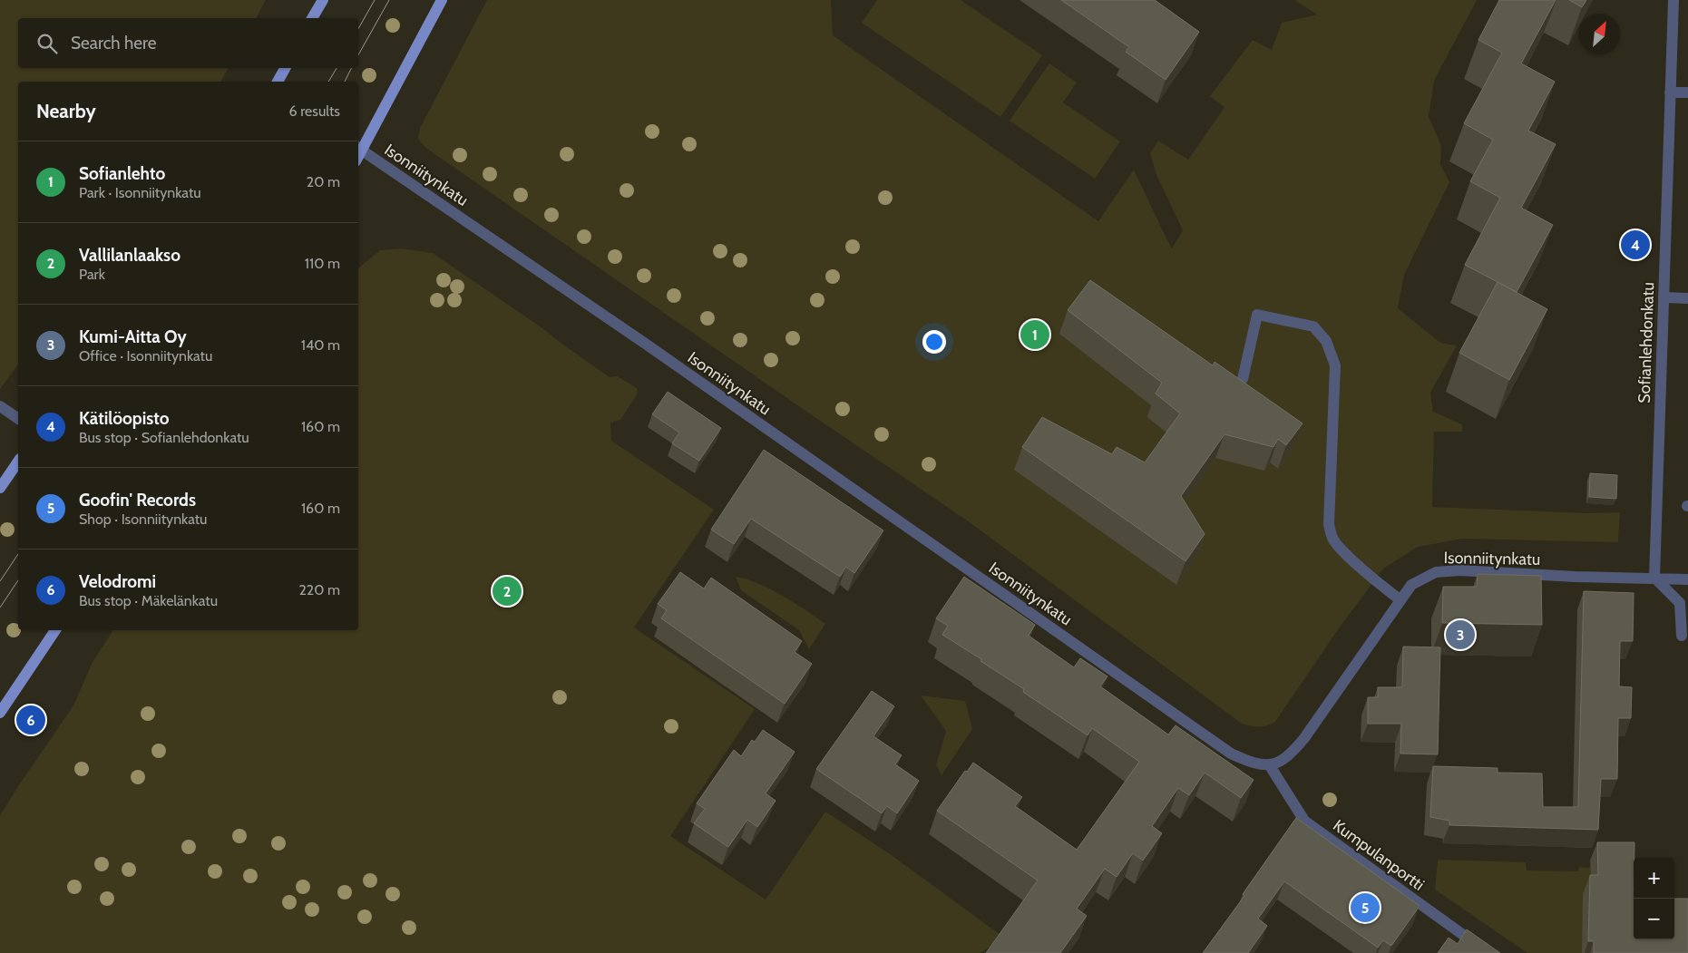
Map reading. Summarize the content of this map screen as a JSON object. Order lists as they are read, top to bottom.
{
  "streets": {
    "street": ["Isonniitynkatu", "Sofianlehdonkatu", "Kumpulanportti"]
  },
  "crossings": [
    ["Isonniitynkatu", "Sofianlehdonkatu"],
    ["Isonniitynkatu", "Kumpulanportti"]
  ],
  "north": "top right",
  "page": {
    "search": "Search here",
    "heading": ["Nearby", "6 results"],
    "list": [
      {
        "mark": "1",
        "name": "Sofianlehto",
        "note": "Park · Isonniitynkatu",
        "value": "20 m"
      },
      {
        "mark": "2",
        "name": "Vallilanlaakso",
        "note": "Park",
        "value": "110 m"
      },
      {
        "mark": "3",
        "name": "Kumi-Aitta Oy",
        "note": "Office · Isonniitynkatu",
        "value": "140 m"
      },
      {
        "mark": "4",
        "name": "Kätilöopisto",
        "note": "Bus stop · Sofianlehdonkatu",
        "value": "160 m"
      },
      {
        "mark": "5",
        "name": "Goofin' Records",
        "note": "Shop · Isonniitynkatu",
        "value": "160 m"
      },
      {
        "mark": "6",
        "name": "Velodromi",
        "note": "Bus stop · Mäkelänkatu",
        "value": "220 m"
      }
    ],
    "pins": [
      "4",
      "1",
      "2",
      "3",
      "6",
      "5"
    ],
    "map_buttons": ["+", "−"]
  }
}
